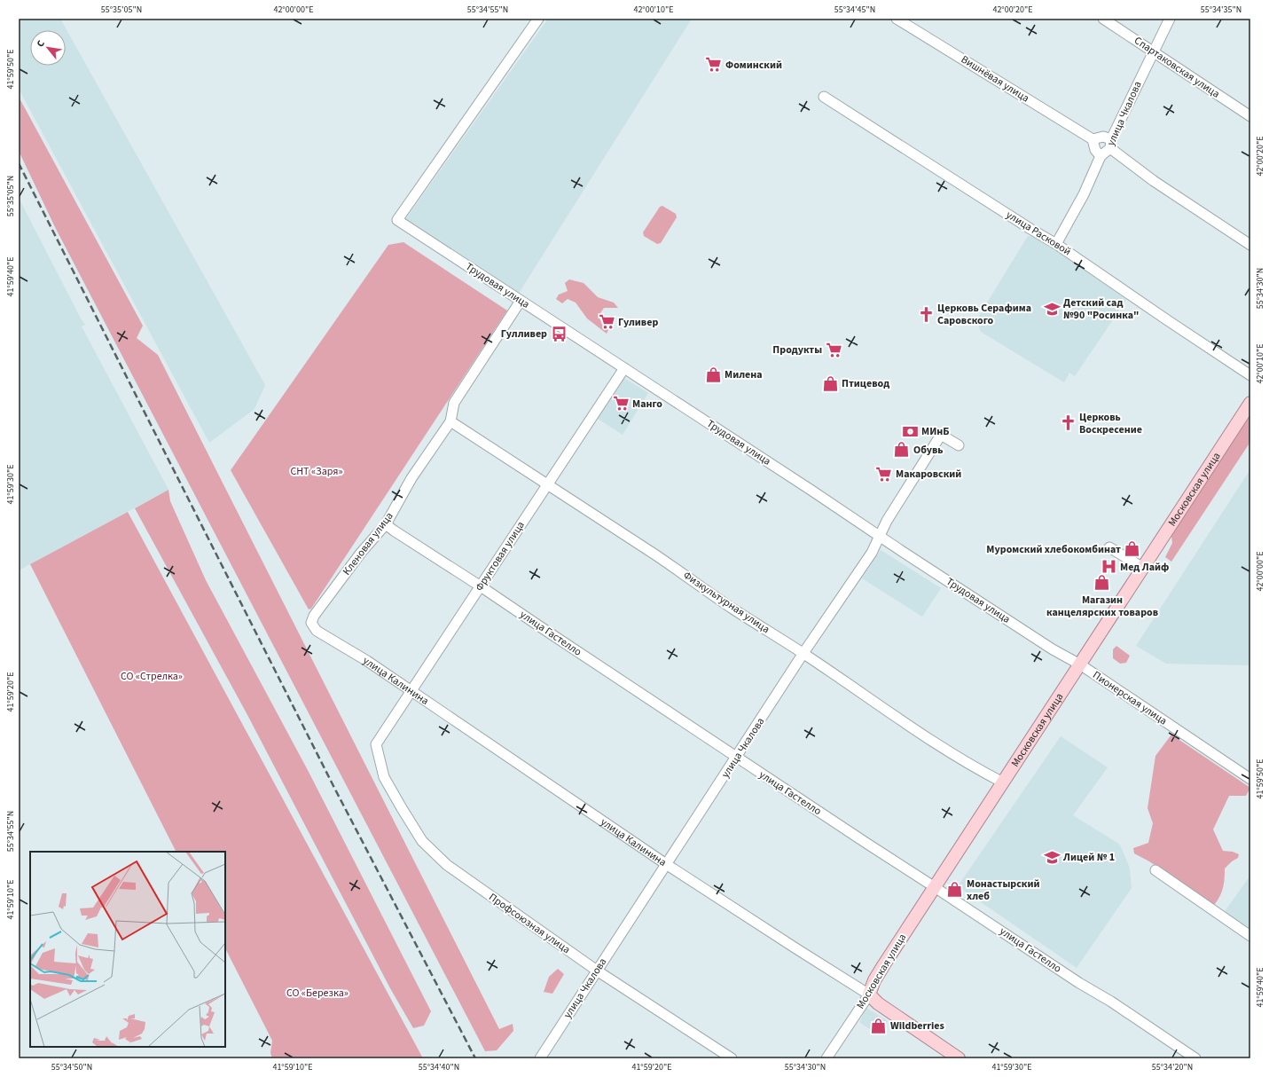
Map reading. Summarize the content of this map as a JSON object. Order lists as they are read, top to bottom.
{
  "streets": {
    "main road": ["Московская улица", "улица Калинина"],
    "street": [
      "Спартаковская улица",
      "Вишнёвая улица",
      "улица Чкалова",
      "улица Расковой",
      "Трудовая улица",
      "Кленовая улица",
      "Фруктовая улица",
      "Физкультурная улица",
      "улица Гастелло",
      "Пионерская улица",
      "Профсоюзная улица"
    ]
  },
  "crossings": [
    ["Спартаковская улица", "улица Чкалова"],
    ["улица Чкалова", "улица Расковой"],
    ["улица Чкалова", "Трудовая улица"],
    ["улица Чкалова", "Физкультурная улица"],
    ["улица Чкалова", "улица Гастелло"],
    ["улица Чкалова", "улица Калинина"],
    ["улица Чкалова", "Профсоюзная улица"],
    ["Трудовая улица", "Московская улица"],
    ["Трудовая улица", "Кленовая улица"],
    ["Трудовая улица", "Фруктовая улица"],
    ["Трудовая улица", "Пионерская улица"],
    ["Московская улица", "Физкультурная улица"],
    ["Московская улица", "улица Гастелло"],
    ["Московская улица", "улица Калинина"],
    ["Московская улица", "Пионерская улица"],
    ["Кленовая улица", "Физкультурная улица"],
    ["Кленовая улица", "улица Гастелло"],
    ["Кленовая улица", "улица Калинина"],
    ["Фруктовая улица", "Физкультурная улица"],
    ["Фруктовая улица", "улица Гастелло"],
    ["Фруктовая улица", "улица Калинина"],
    ["Фруктовая улица", "Профсоюзная улица"]
  ],
  "parks": ["СНТ «Заря»", "СО «Стрелка»", "СО «Березка»"],
  "places": {
    "supermarket": [
      "Фоминский",
      "Гуливер",
      "Продукты",
      "Манго",
      "Макаровский"
    ],
    "school or university": ["Детский сад №90 \"Росинка\"", "Лицей № 1"],
    "church": ["Церковь Серафима Саровского", "Церковь Воскресение"],
    "bus stop": ["Гулливер"],
    "shop": [
      "Милена",
      "Птицевод",
      "Обувь",
      "Муромский хлебокомбинат",
      "Магазин канцелярских товаров",
      "Монастырский хлеб",
      "Wildberries"
    ],
    "bank": ["МИнБ"],
    "hospital": ["Мед Лайф"]
  },
  "north": "top left",
  "coordinates": [
    "55°35'05\"N",
    "42°00'00\"E",
    "55°34'55\"N",
    "42°00'10\"E",
    "55°34'45\"N",
    "42°00'20\"E",
    "55°34'35\"N",
    "41°59'50\"E",
    "41°59'40\"E",
    "55°34'30\"N",
    "41°59'30\"E",
    "41°59'20\"E",
    "41°59'10\"E",
    "55°34'50\"N",
    "55°34'40\"N",
    "55°34'20\"N"
  ]
}
